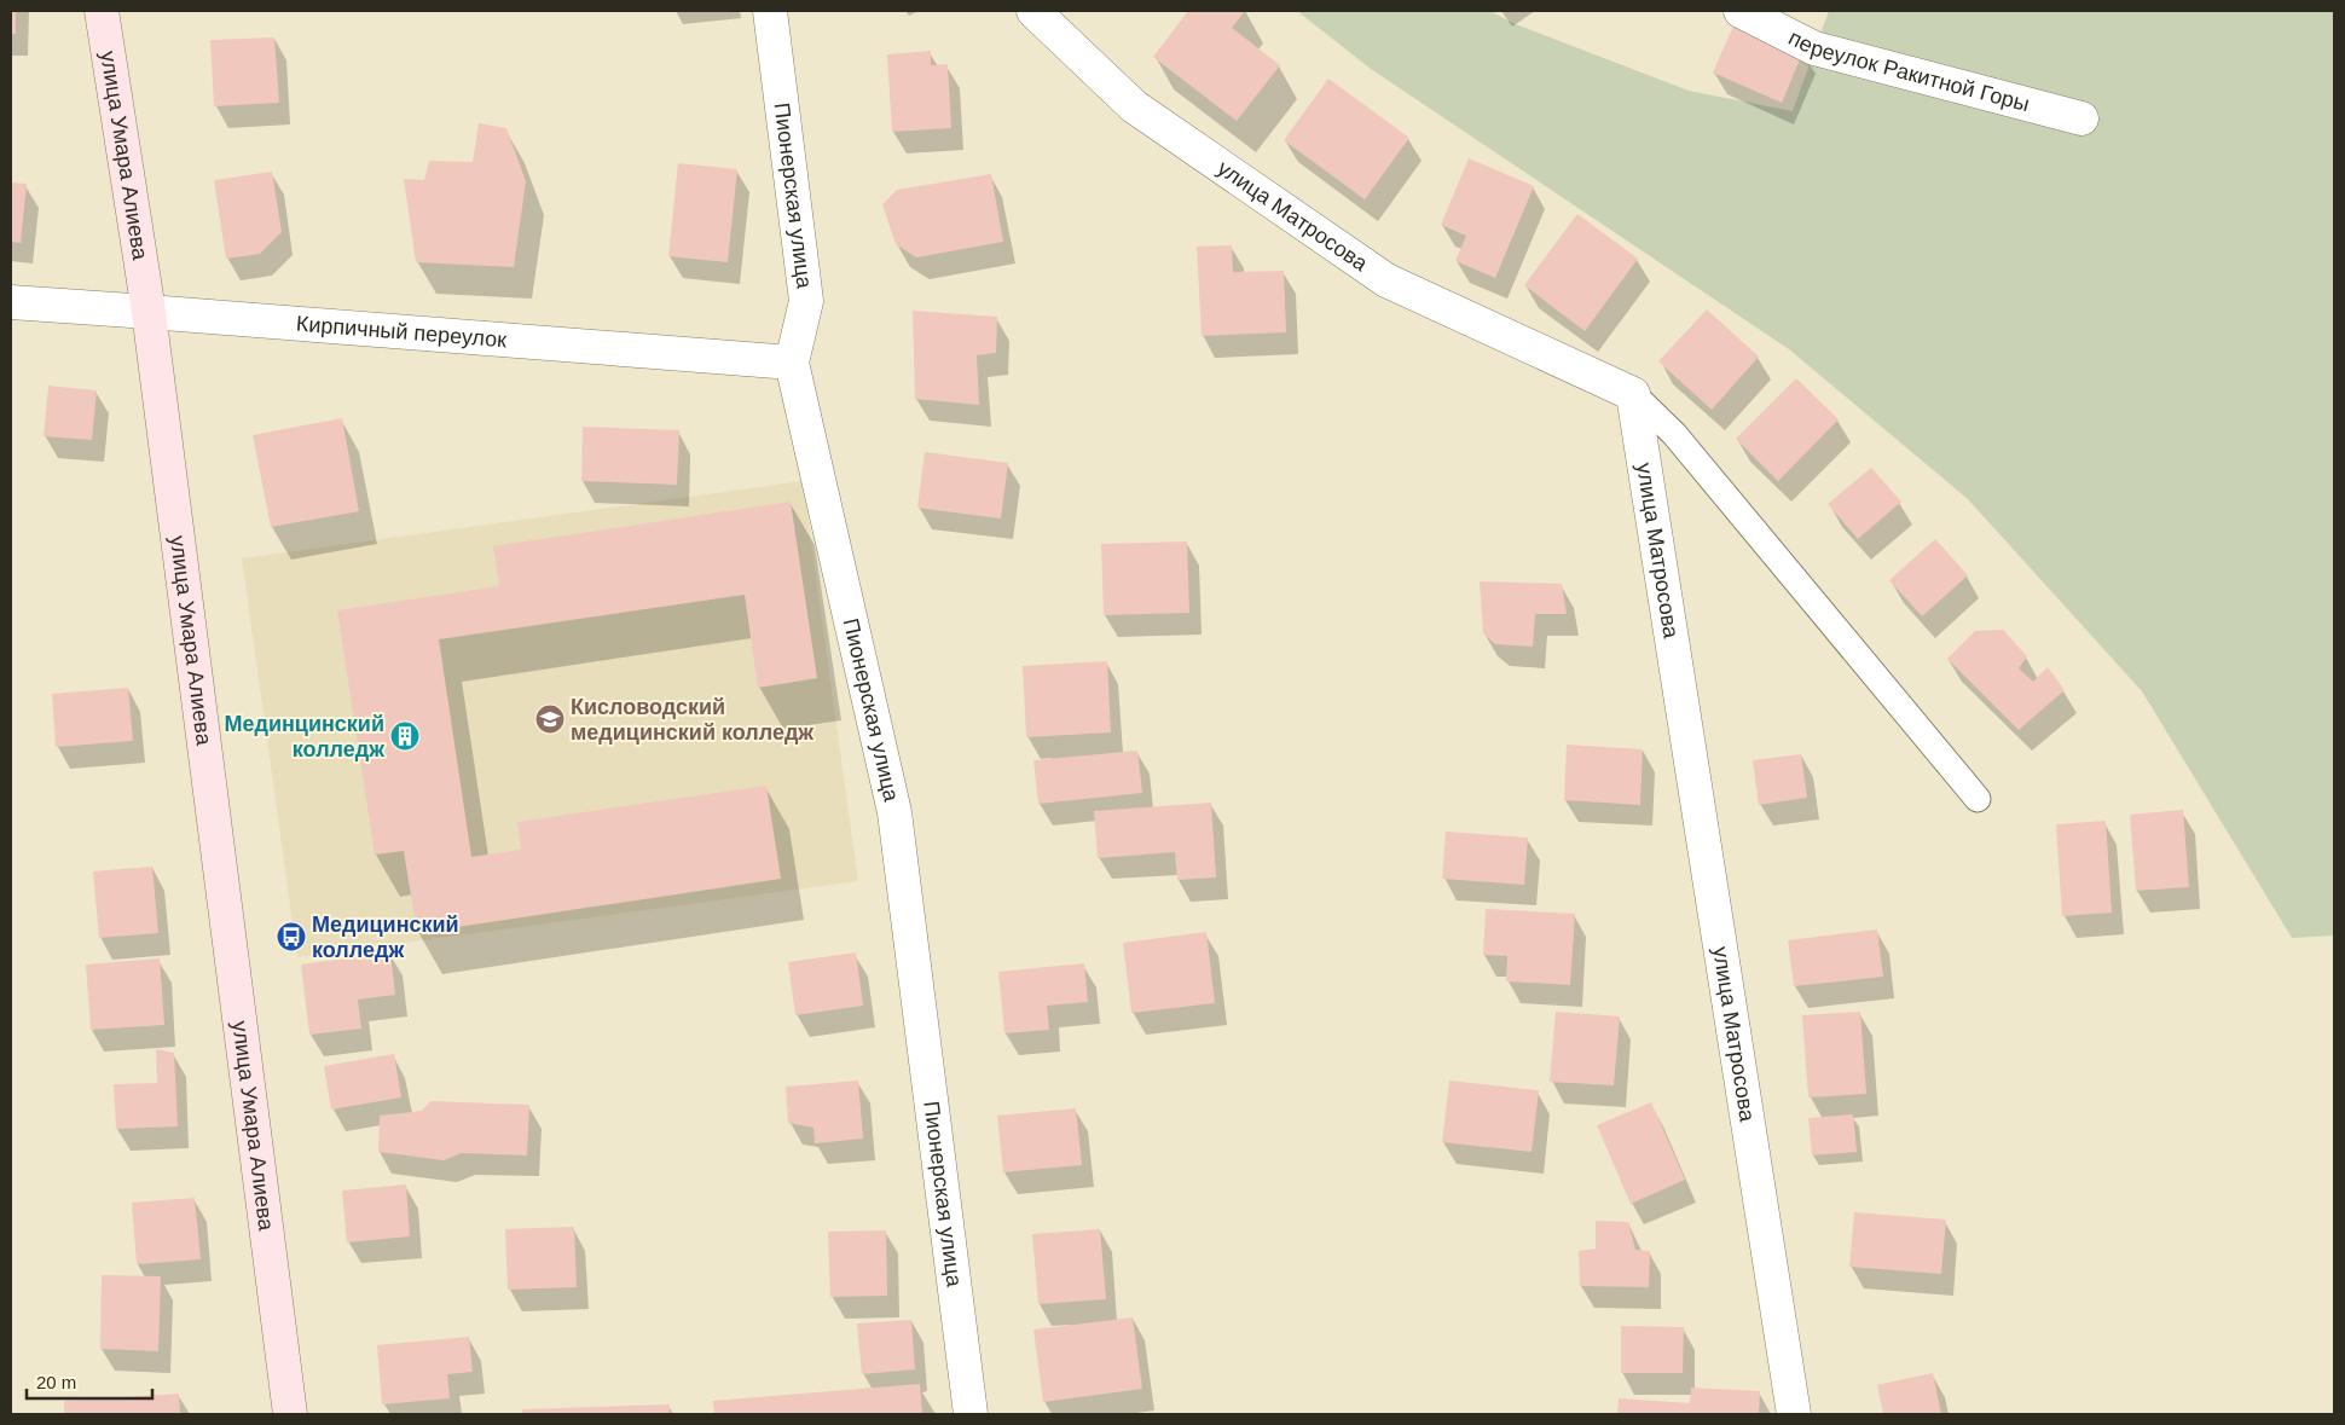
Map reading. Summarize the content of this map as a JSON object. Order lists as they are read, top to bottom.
{
  "streets": {
    "street": [
      "переулок Ракитной Горы",
      "улица Умара Алиева",
      "Пионерская улица",
      "улица Матросова",
      "Кирпичный переулок"
    ]
  },
  "crossings": [
    ["улица Умара Алиева", "Кирпичный переулок"],
    ["Пионерская улица", "Кирпичный переулок"]
  ],
  "places": {
    "school or university": ["Кисловодский медицинский колледж"],
    "building": ["Мединцинский колледж"],
    "bus stop": ["Медицинский колледж"]
  },
  "scale_bar": "20 m"
}
